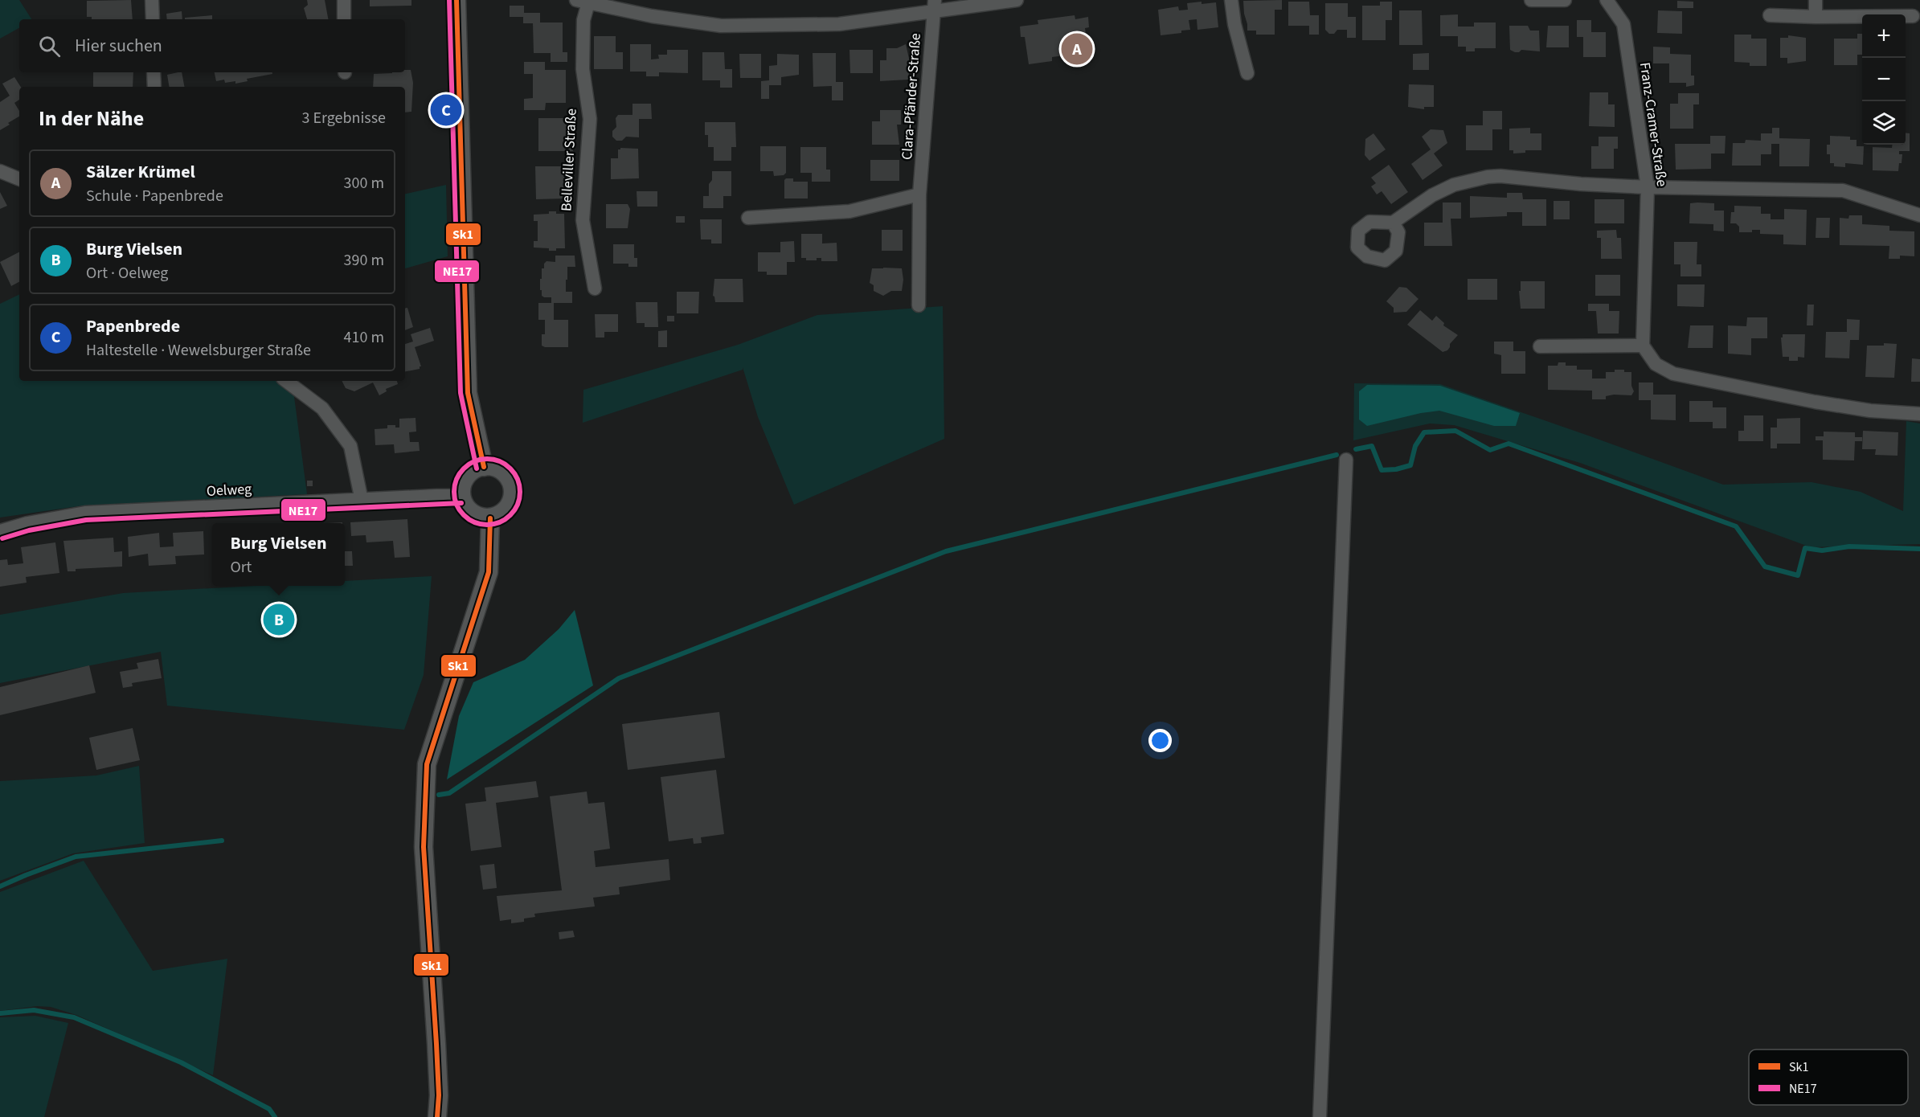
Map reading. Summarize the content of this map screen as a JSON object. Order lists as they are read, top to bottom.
{
  "streets": {
    "street": [
      "Clara-Pfänder-Straße",
      "Franz-Cramer-Straße",
      "Belleviller Straße",
      "Oelweg"
    ]
  },
  "lines": ["transit line Sk1", "transit line NE17"],
  "legend": ["Sk1", "NE17"],
  "page": {
    "map_buttons": ["+", "−"],
    "search": "Hier suchen",
    "pins": ["A", "C", "B"],
    "heading": ["In der Nähe", "3 Ergebnisse"],
    "list": [
      {
        "mark": "A",
        "name": "Sälzer Krümel",
        "note": "Schule · Papenbrede",
        "value": "300 m"
      },
      {
        "mark": "B",
        "name": "Burg Vielsen",
        "note": "Ort · Oelweg",
        "value": "390 m"
      },
      {
        "mark": "C",
        "name": "Papenbrede",
        "note": "Haltestelle · Wewelsburger Straße",
        "value": "410 m"
      }
    ],
    "popup": ["Burg Vielsen", "Ort"]
  }
}
